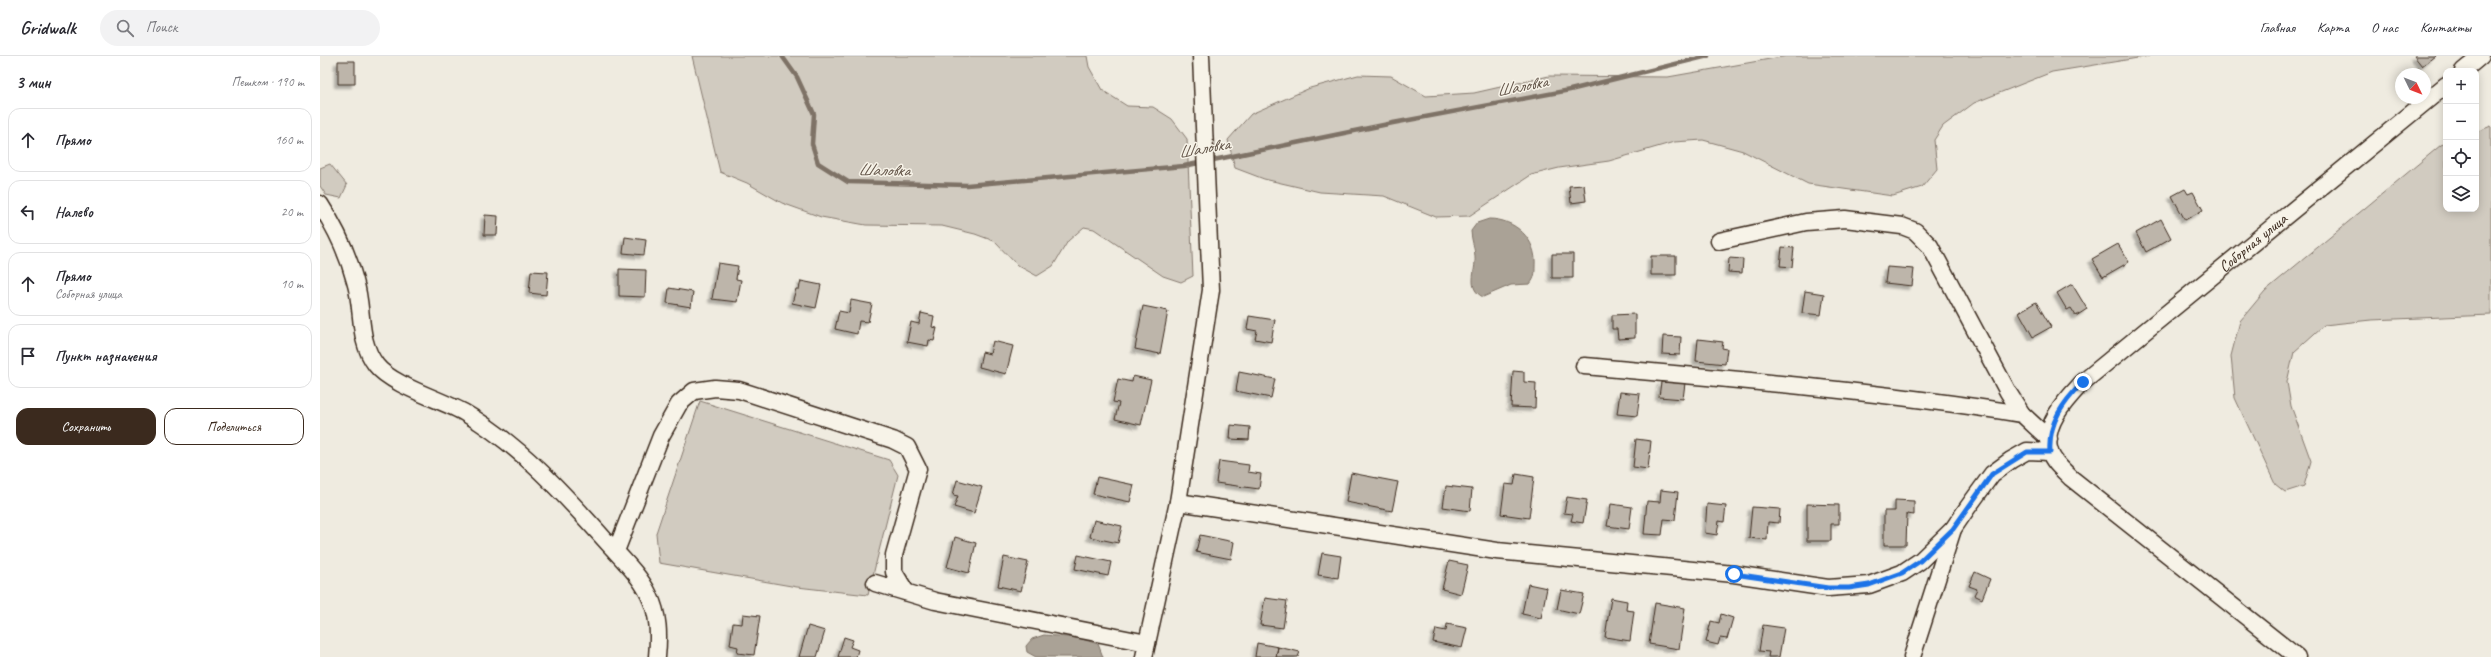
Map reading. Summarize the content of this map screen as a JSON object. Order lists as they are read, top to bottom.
{
  "streets": {
    "street": ["Соборная улица"]
  },
  "water": ["Шаловка"],
  "north": "bottom right",
  "page": {
    "header": "Gridwalk",
    "search": "Поиск",
    "nav": [
      "Главная",
      "Карта",
      "О нас",
      "Контакты"
    ],
    "heading": ["3 мин", "Пешком · 190 m"],
    "map_buttons": ["+", "−"],
    "list": [
      ["Прямо", "160 m"],
      ["Налево", "20 m"],
      ["Прямо", "Соборная улица", "10 m"],
      "Пункт назначения"
    ],
    "buttons": ["Сохранить", "Поделиться"]
  }
}
